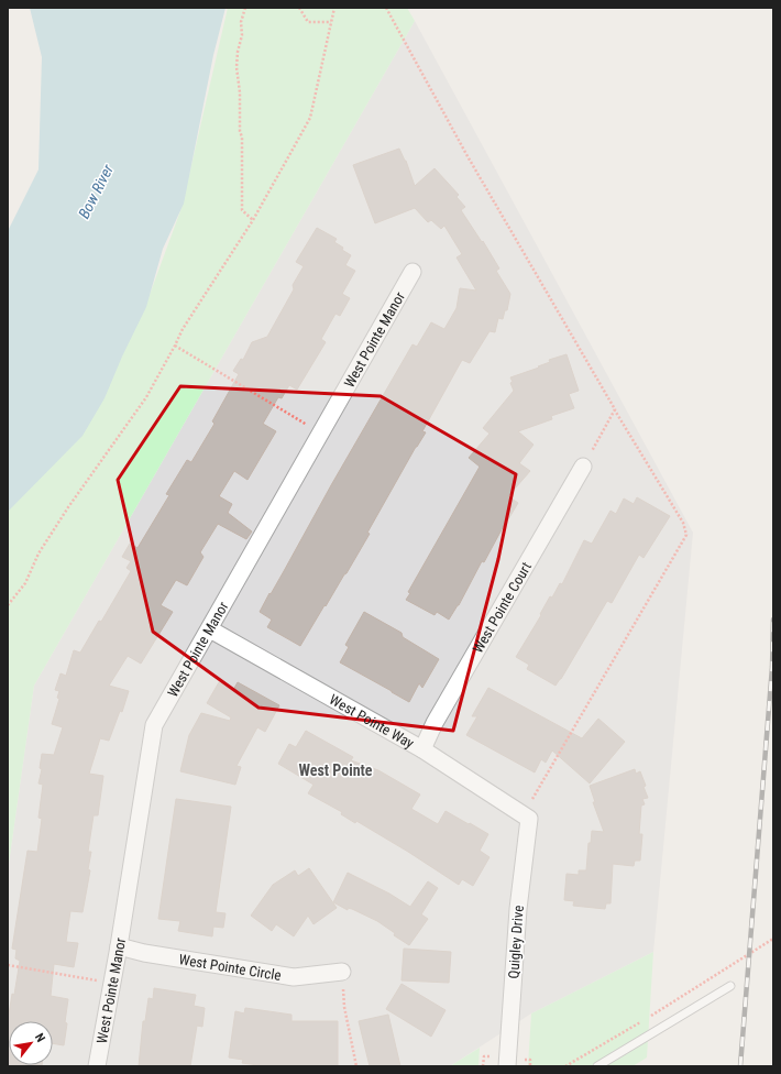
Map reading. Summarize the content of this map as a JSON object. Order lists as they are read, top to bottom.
{
  "streets": {
    "street": [
      "West Pointe Manor",
      "West Pointe Court",
      "West Pointe Way",
      "Quigley Drive",
      "West Pointe Circle"
    ]
  },
  "crossings": [
    ["West Pointe Manor", "West Pointe Way"],
    ["West Pointe Manor", "West Pointe Circle"],
    ["West Pointe Court", "West Pointe Way"],
    ["West Pointe Way", "Quigley Drive"]
  ],
  "districts": ["West Pointe"],
  "water": ["Bow River"],
  "north": "top right"
}
